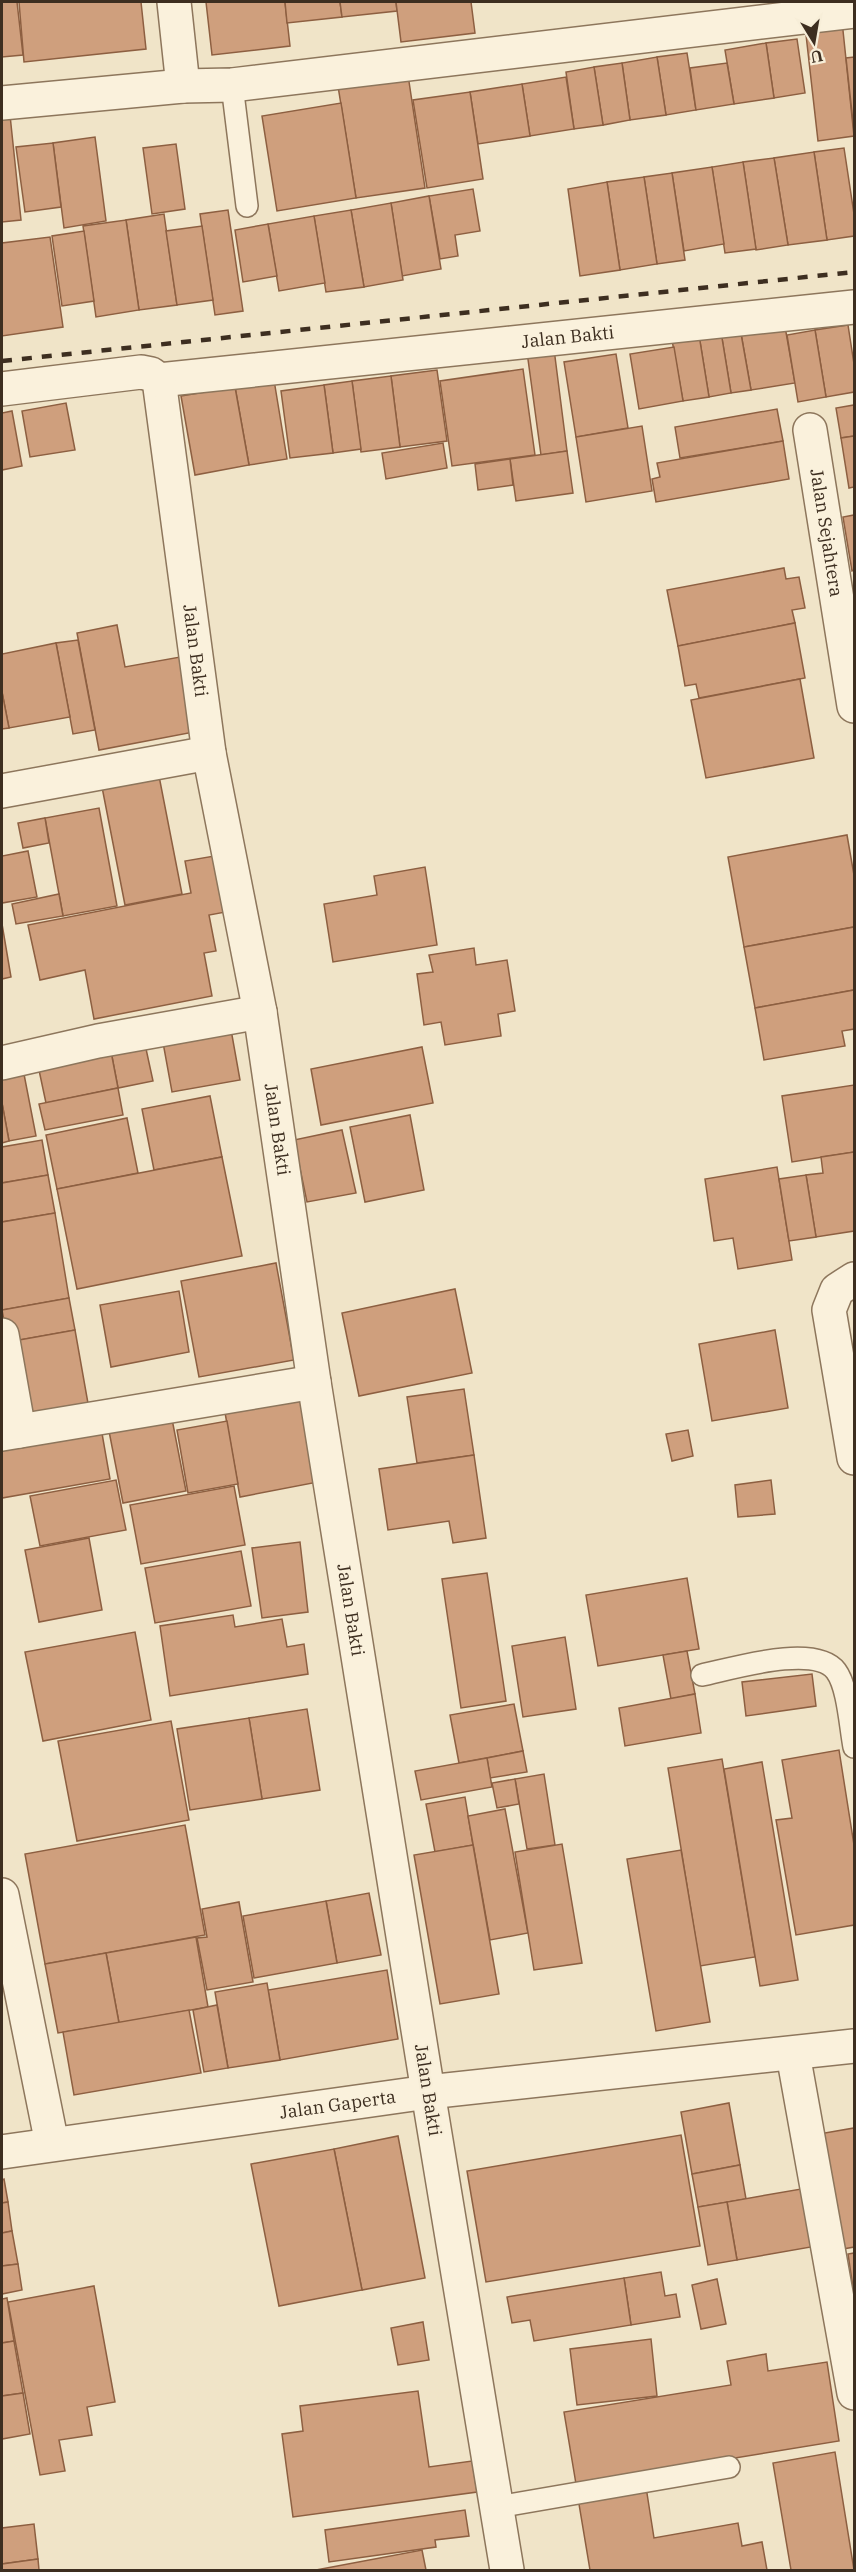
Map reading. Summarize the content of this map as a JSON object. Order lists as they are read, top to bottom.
{
  "streets": {
    "street": ["Jalan Bakti", "Jalan Sejahtera", "Jalan Gaperta"]
  },
  "crossings": [
    ["Jalan Bakti", "Jalan Gaperta"]
  ],
  "north": "bottom"
}
